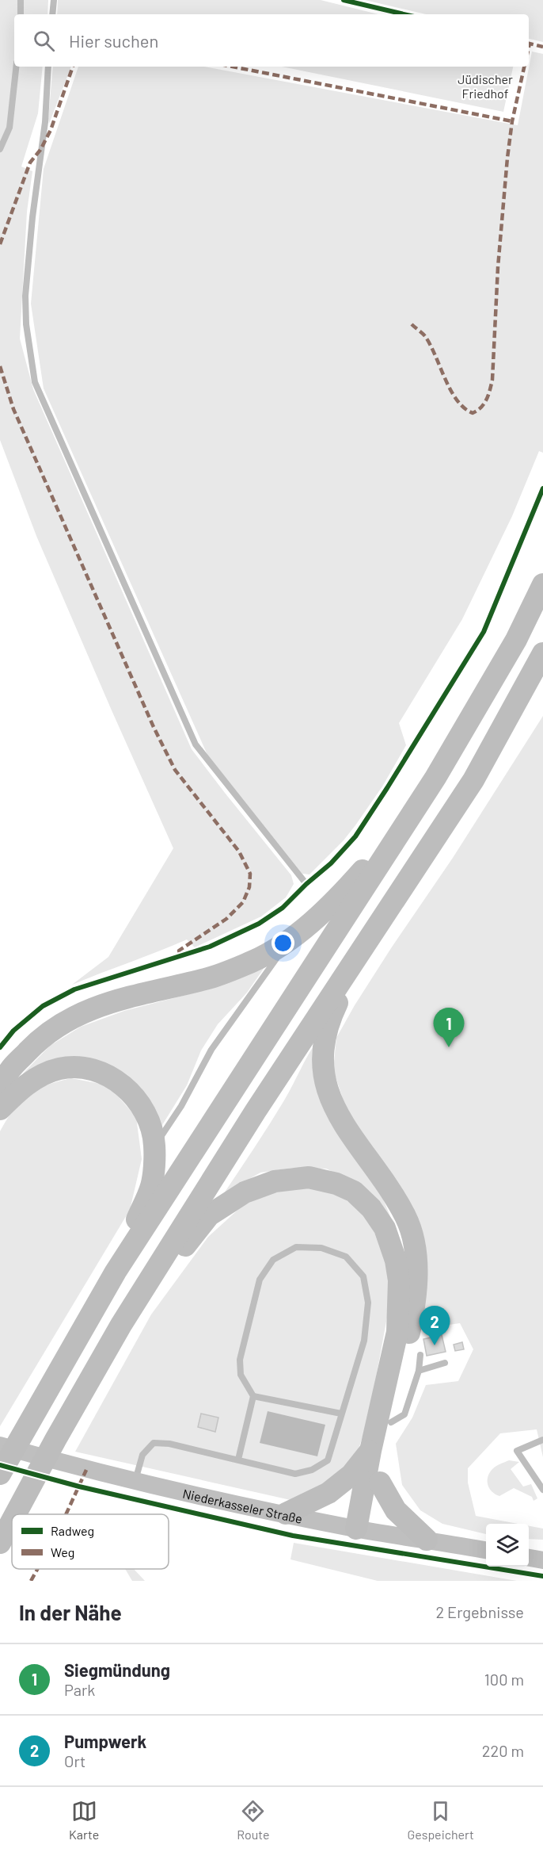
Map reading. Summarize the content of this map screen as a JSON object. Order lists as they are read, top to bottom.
{
  "streets": {
    "main road": ["Niederkasseler Straße"]
  },
  "parks": ["Jüdischer Friedhof"],
  "legend": ["Radweg", "Weg"],
  "page": {
    "search": "Hier suchen",
    "pins": ["1", "2"],
    "heading": ["In der Nähe", "2 Ergebnisse"],
    "list": [
      {
        "mark": "1",
        "name": "Siegmündung",
        "note": "Park",
        "value": "100 m"
      },
      {
        "mark": "2",
        "name": "Pumpwerk",
        "note": "Ort",
        "value": "220 m"
      }
    ],
    "nav": ["Karte", "Route", "Gespeichert"]
  }
}
